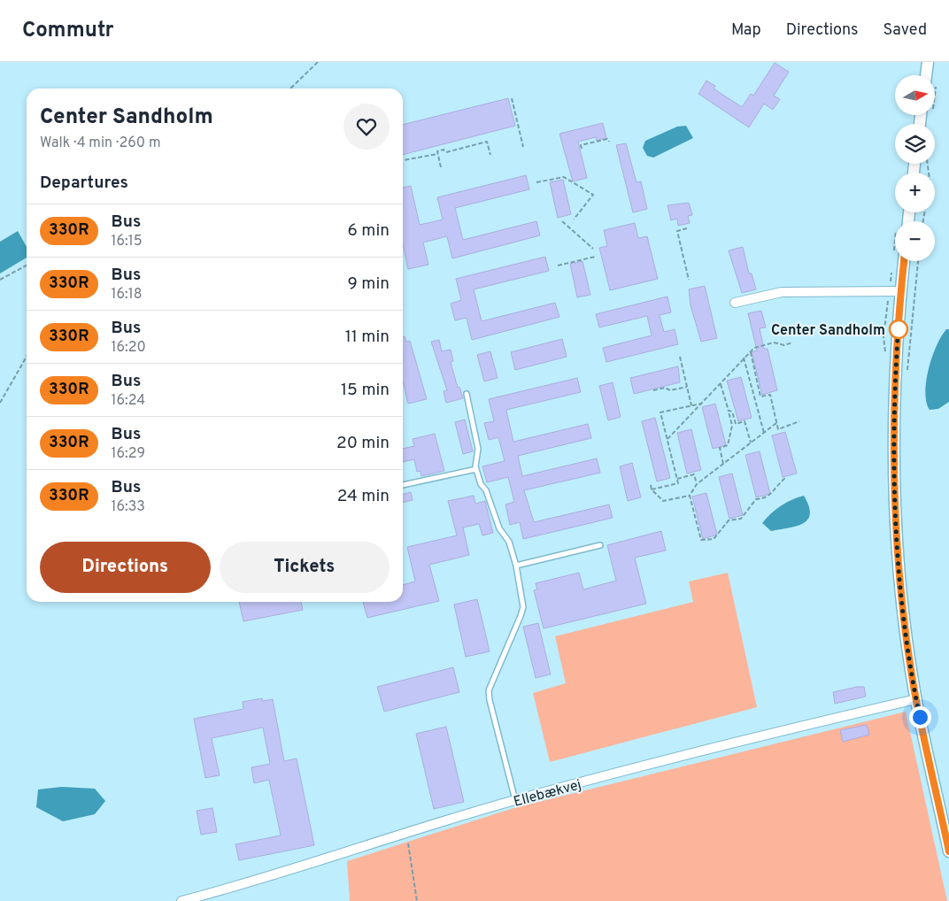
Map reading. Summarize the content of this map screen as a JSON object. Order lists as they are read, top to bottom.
{
  "streets": {
    "street": ["Ellebækvej"]
  },
  "places": ["Center Sandholm"],
  "lines": ["bus line 330R"],
  "north": "right",
  "page": {
    "header": "Commutr",
    "nav": ["Map", "Directions", "Saved"],
    "map_buttons": ["+", "−"],
    "heading": [
      ["Center Sandholm", "Walk · 4 min · 260 m"],
      "Departures"
    ],
    "list": [
      {
        "mark": "330R",
        "name": "Bus",
        "note": "16:15",
        "value": "6 min"
      },
      {
        "mark": "330R",
        "name": "Bus",
        "note": "16:18",
        "value": "9 min"
      },
      {
        "mark": "330R",
        "name": "Bus",
        "note": "16:20",
        "value": "11 min"
      },
      {
        "mark": "330R",
        "name": "Bus",
        "note": "16:24",
        "value": "15 min"
      },
      {
        "mark": "330R",
        "name": "Bus",
        "note": "16:29",
        "value": "20 min"
      },
      {
        "mark": "330R",
        "name": "Bus",
        "note": "16:33",
        "value": "24 min"
      }
    ],
    "buttons": ["Directions", "Tickets"]
  }
}
